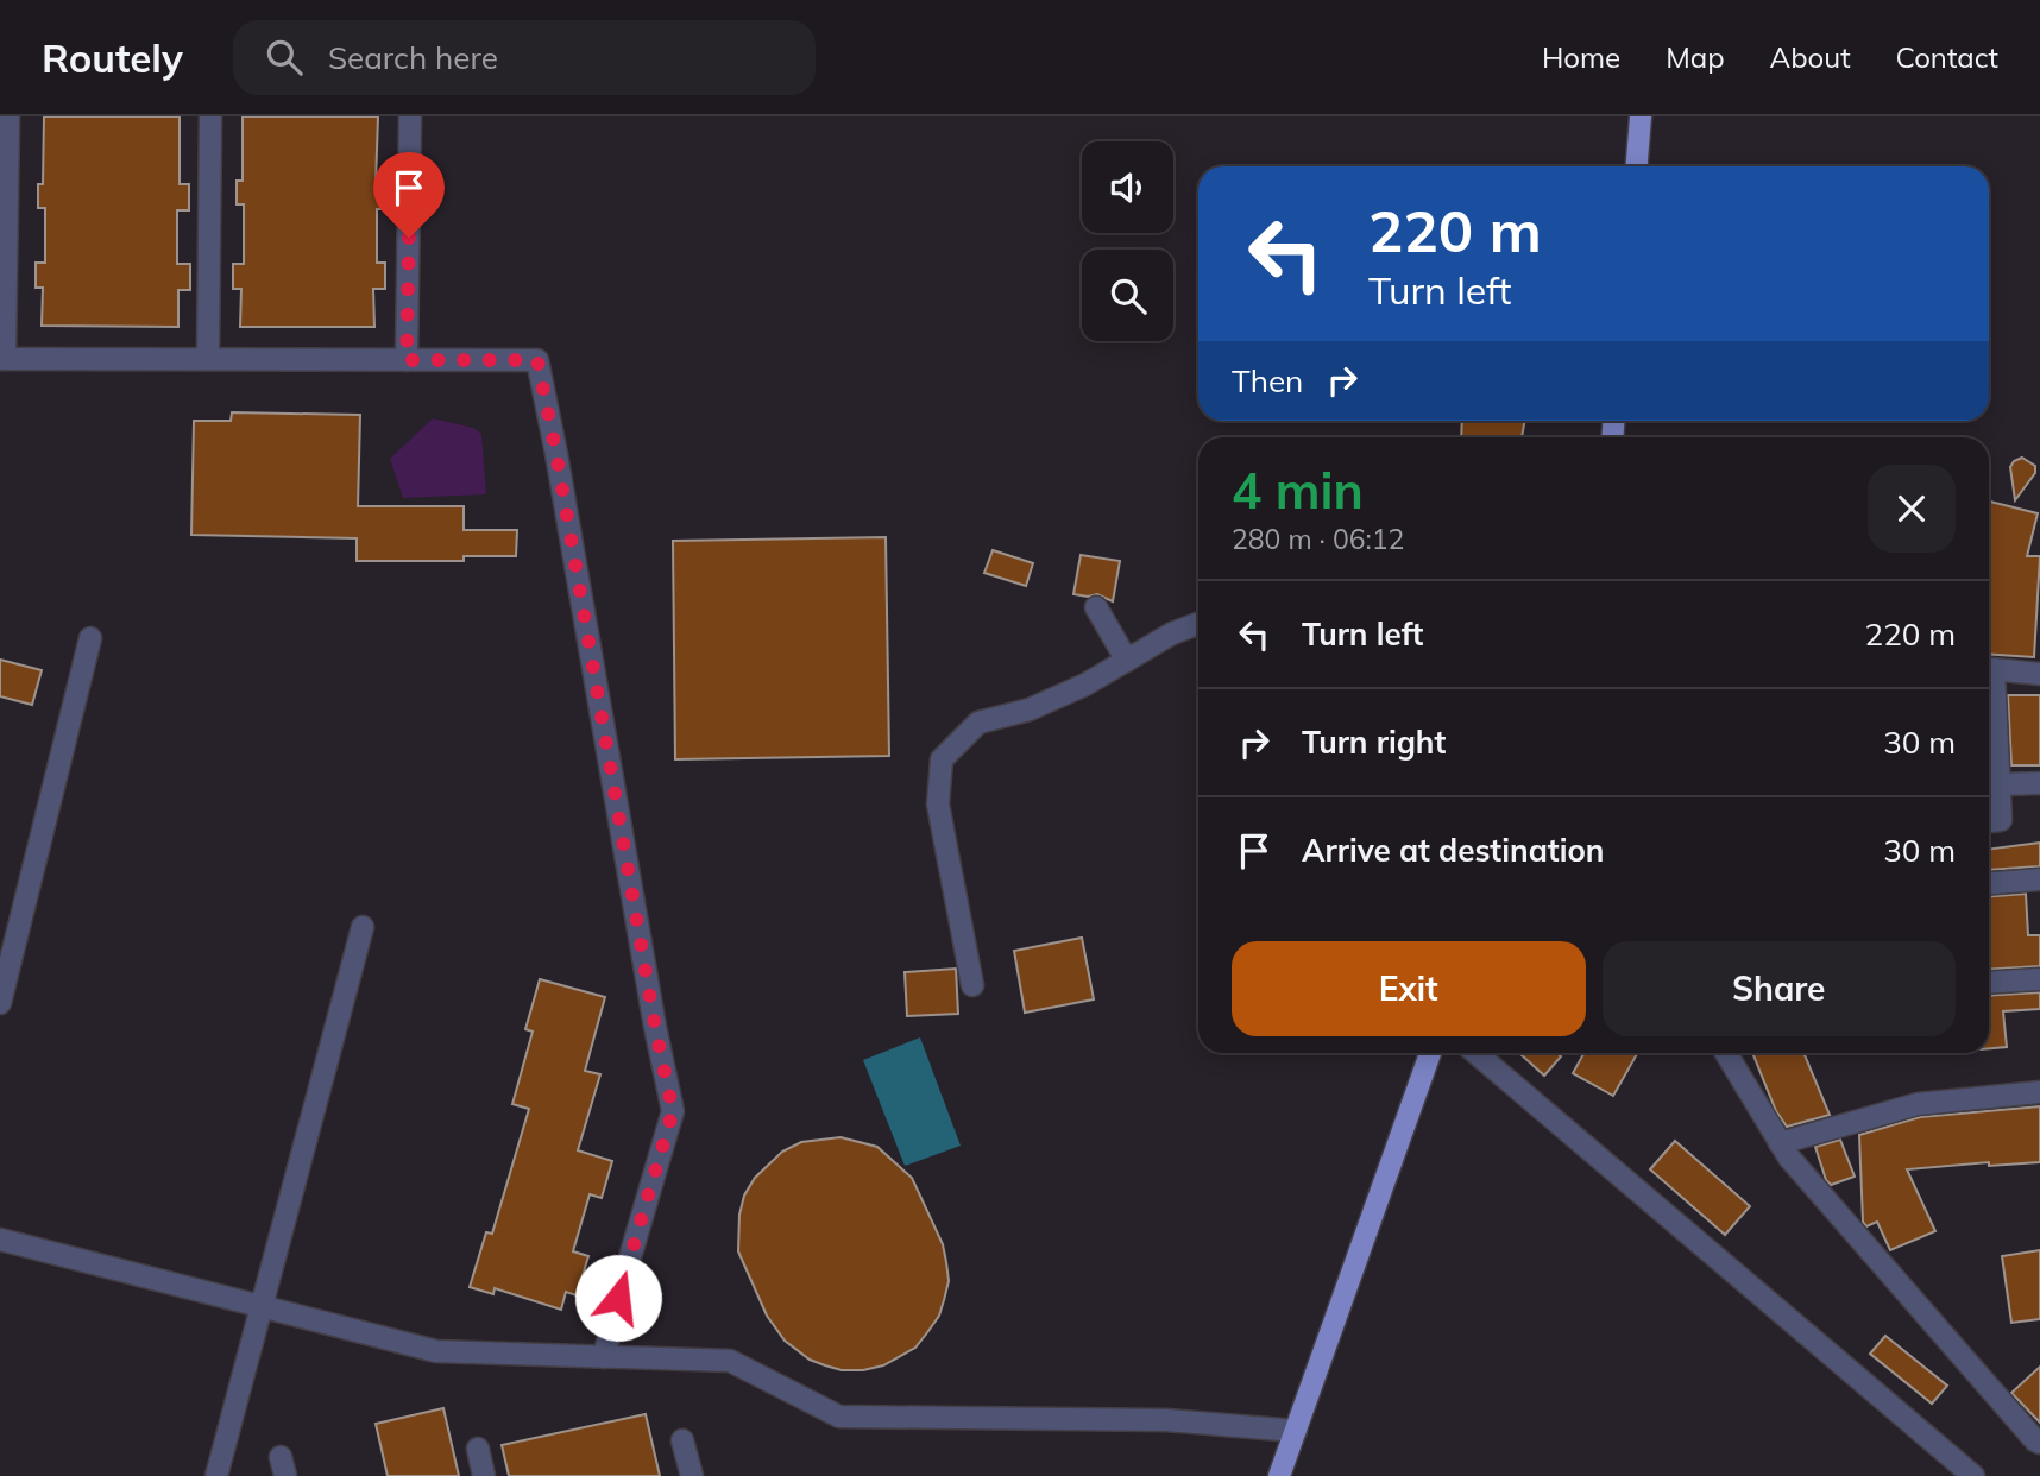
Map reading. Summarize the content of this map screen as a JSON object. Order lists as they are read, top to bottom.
{
  "page": {
    "header": "Routely",
    "search": "Search here",
    "nav": [
      "Home",
      "Map",
      "About",
      "Contact"
    ],
    "turn": ["220 m", "Turn left"],
    "then": "Then",
    "heading": ["4 min", "280 m · 06:12"],
    "list": [
      {
        "name": "Turn left",
        "value": "220 m"
      },
      {
        "name": "Turn right",
        "value": "30 m"
      },
      {
        "name": "Arrive at destination",
        "value": "30 m"
      }
    ],
    "buttons": ["Exit", "Share"]
  }
}
